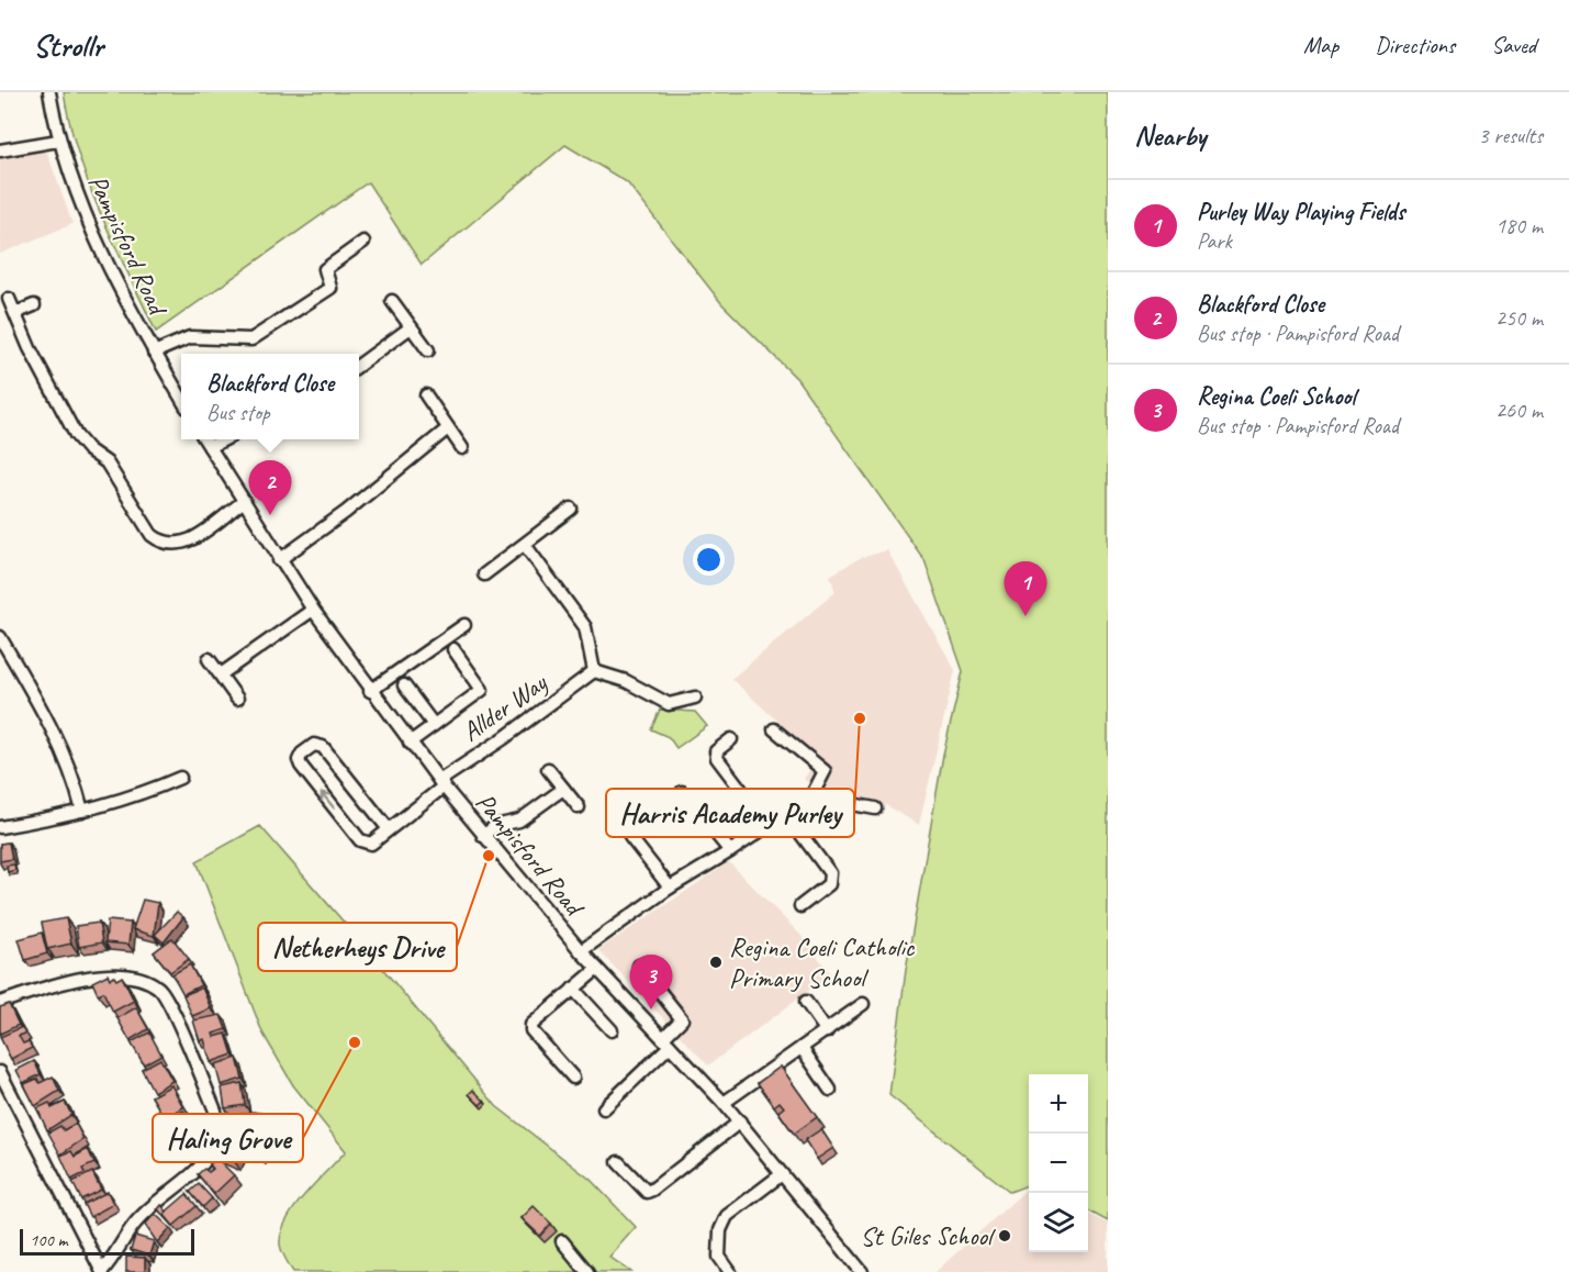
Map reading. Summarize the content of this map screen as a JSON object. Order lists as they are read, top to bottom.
{
  "streets": {
    "street": ["Pampisford Road", "Allder Way"]
  },
  "crossings": [
    ["Pampisford Road", "Allder Way"]
  ],
  "places": [
    "Harris Academy Purley",
    "Netherheys Drive",
    "Regina Coeli Catholic Primary School",
    "Haling Grove",
    "St Giles School"
  ],
  "scale_bar": "100 m",
  "page": {
    "header": "Strollr",
    "nav": ["Map", "Directions", "Saved"],
    "heading": ["Nearby", "3 results"],
    "list": [
      {
        "mark": "1",
        "name": "Purley Way Playing Fields",
        "note": "Park",
        "value": "180 m"
      },
      {
        "mark": "2",
        "name": "Blackford Close",
        "note": "Bus stop · Pampisford Road",
        "value": "250 m"
      },
      {
        "mark": "3",
        "name": "Regina Coeli School",
        "note": "Bus stop · Pampisford Road",
        "value": "260 m"
      }
    ],
    "popup": ["Blackford Close", "Bus stop"],
    "pins": ["2", "1", "3"],
    "map_buttons": ["+", "−"],
    "scale": "100 m"
  }
}
